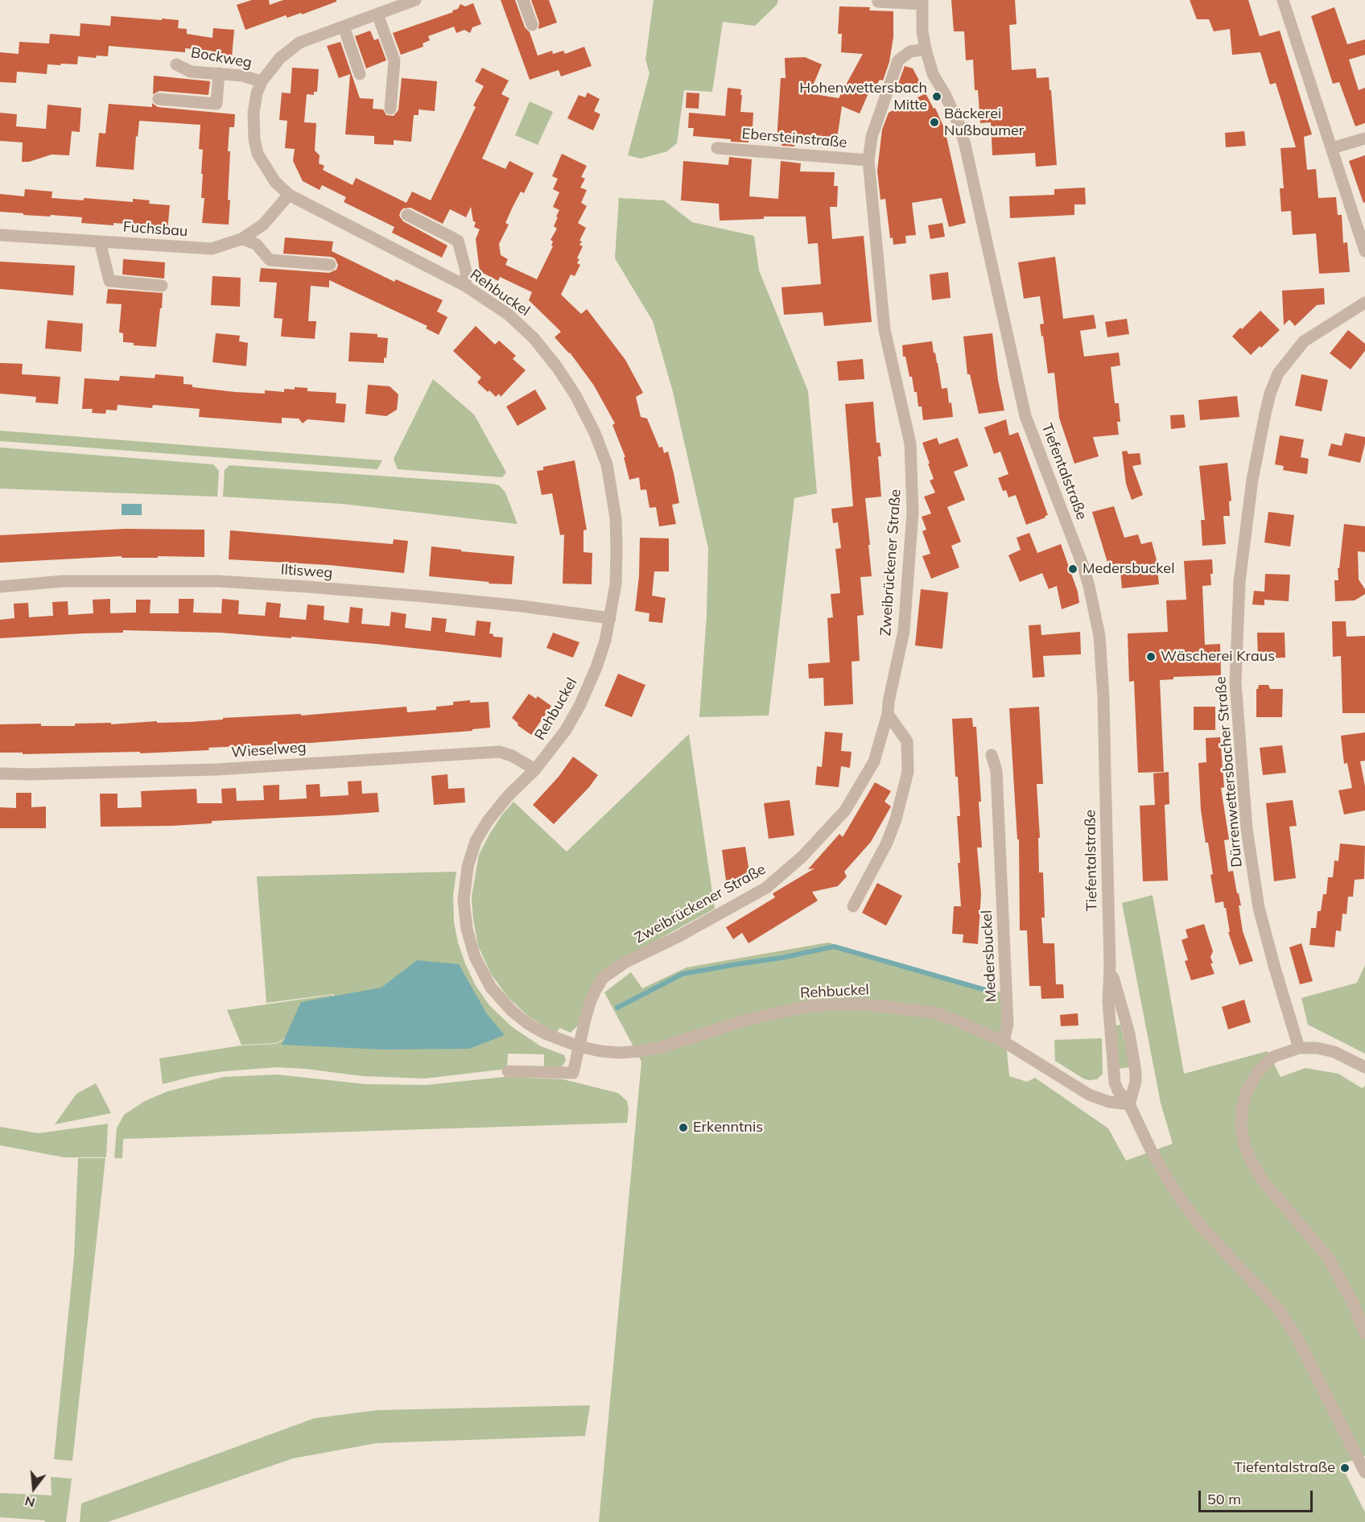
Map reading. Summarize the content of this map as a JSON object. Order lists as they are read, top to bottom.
{
  "streets": {
    "street": [
      "Bockweg",
      "Ebersteinstraße",
      "Fuchsbau",
      "Rehbuckel",
      "Tiefentalstraße",
      "Zweibrückener Straße",
      "Iltisweg",
      "Wieselweg",
      "Dürrenwettersbacher Straße",
      "Medersbuckel"
    ]
  },
  "crossings": [
    ["Bockweg", "Rehbuckel"],
    ["Ebersteinstraße", "Zweibrückener Straße"],
    ["Fuchsbau", "Rehbuckel"],
    ["Rehbuckel", "Tiefentalstraße"],
    ["Rehbuckel", "Zweibrückener Straße"],
    ["Rehbuckel", "Iltisweg"],
    ["Rehbuckel", "Wieselweg"],
    ["Rehbuckel", "Medersbuckel"],
    ["Tiefentalstraße", "Zweibrückener Straße"]
  ],
  "places": [
    "Hohenwettersbach Mitte",
    "Bäckerei Nußbaumer",
    "Medersbuckel",
    "Wäscherei Kraus",
    "Erkenntnis",
    "Tiefentalstraße"
  ],
  "scale_bar": "50 m",
  "north": "bottom"
}
